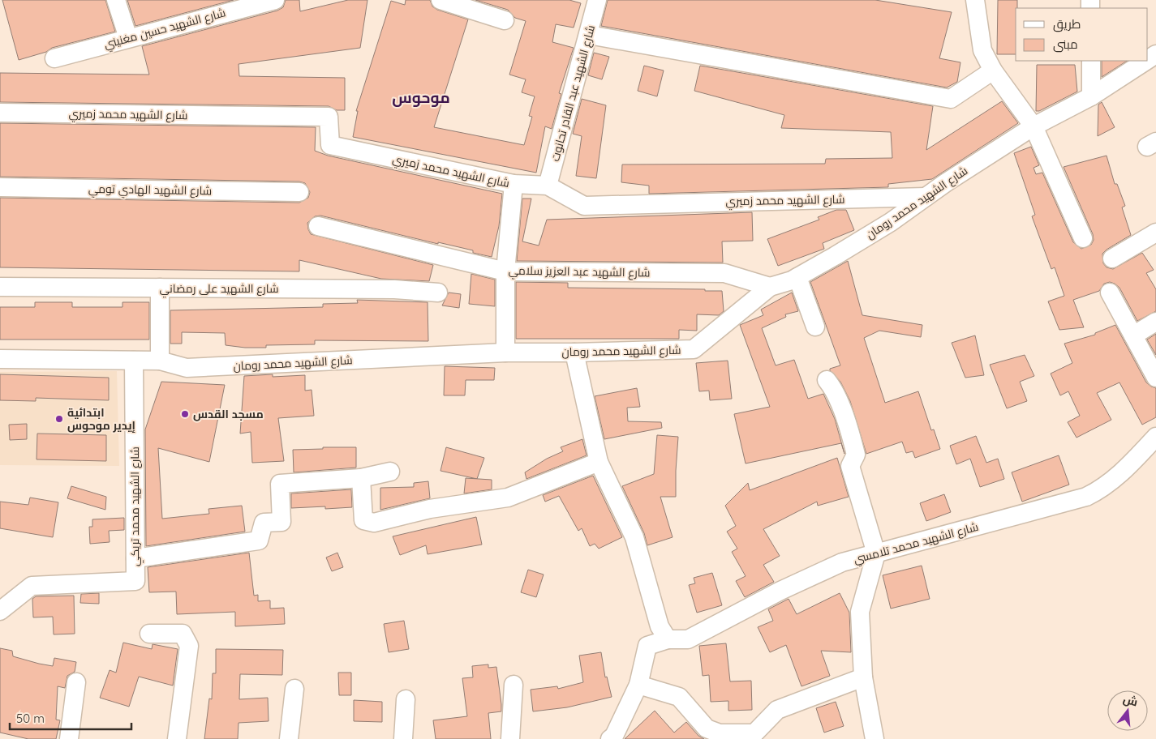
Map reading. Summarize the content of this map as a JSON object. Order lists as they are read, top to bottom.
{
  "streets": {
    "street": [
      "شارع الشهيد حسين مغنيني",
      "شارع الشهيد عبد القادر تحانوت",
      "شارع الشهيد محمد زميري",
      "شارع الشهيد الهادي تومي",
      "شارع الشهيد محمد رومان",
      "شارع الشهيد عبد العزيز سلامي",
      "شارع الشهيد على رمضاني",
      "شارع الشهيد محمد تريكي",
      "شارع الشهيد محمد تلامسي"
    ]
  },
  "crossings": [
    ["شارع الشهيد عبد القادر تحانوت", "شارع الشهيد محمد زميري"],
    ["شارع الشهيد محمد زميري", "شارع الشهيد محمد رومان"],
    ["شارع الشهيد محمد رومان", "شارع الشهيد عبد العزيز سلامي"],
    ["شارع الشهيد محمد رومان", "شارع الشهيد محمد تريكي"]
  ],
  "districts": ["موحوس"],
  "places": ["مسجد القدس", "ابتدائية إيدير موحوس"],
  "legend": ["طريق", "مبنى"],
  "scale_bar": "50 m",
  "north": "top"
}
